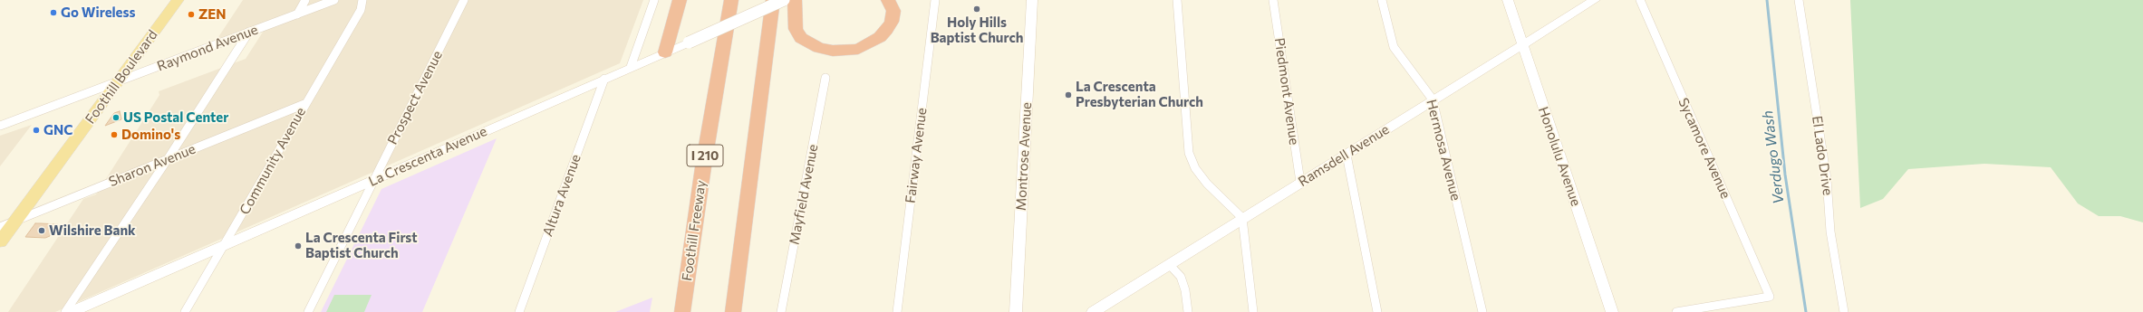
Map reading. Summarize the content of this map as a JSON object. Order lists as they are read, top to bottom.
{
  "streets": {
    "highway": ["I 210", "Foothill Freeway"],
    "main road": ["Foothill Boulevard"],
    "street": [
      "Raymond Avenue",
      "Piedmont Avenue",
      "Prospect Avenue",
      "Sycamore Avenue",
      "Hermosa Avenue",
      "Fairway Avenue",
      "Ramsdell Avenue",
      "El Lado Drive",
      "La Crescenta Avenue",
      "Montrose Avenue",
      "Honolulu Avenue",
      "Community Avenue",
      "Sharon Avenue",
      "Mayfield Avenue",
      "Altura Avenue"
    ]
  },
  "crossings": [
    ["Raymond Avenue", "Foothill Boulevard"],
    ["Foothill Boulevard", "Sharon Avenue"],
    ["Piedmont Avenue", "Ramsdell Avenue"],
    ["Prospect Avenue", "La Crescenta Avenue"],
    ["Hermosa Avenue", "Ramsdell Avenue"],
    ["Ramsdell Avenue", "Honolulu Avenue"],
    ["La Crescenta Avenue", "Community Avenue"],
    ["La Crescenta Avenue", "Altura Avenue"],
    ["Community Avenue", "Sharon Avenue"]
  ],
  "water": ["Verdugo Wash"],
  "places": [
    "Holy Hills Baptist Church",
    "Go Wireless",
    "ZEN",
    "La Crescenta Presbyterian Church",
    "US Postal Center",
    "GNC",
    "Domino's",
    "Wilshire Bank",
    "La Crescenta First Baptist Church"
  ]
}
